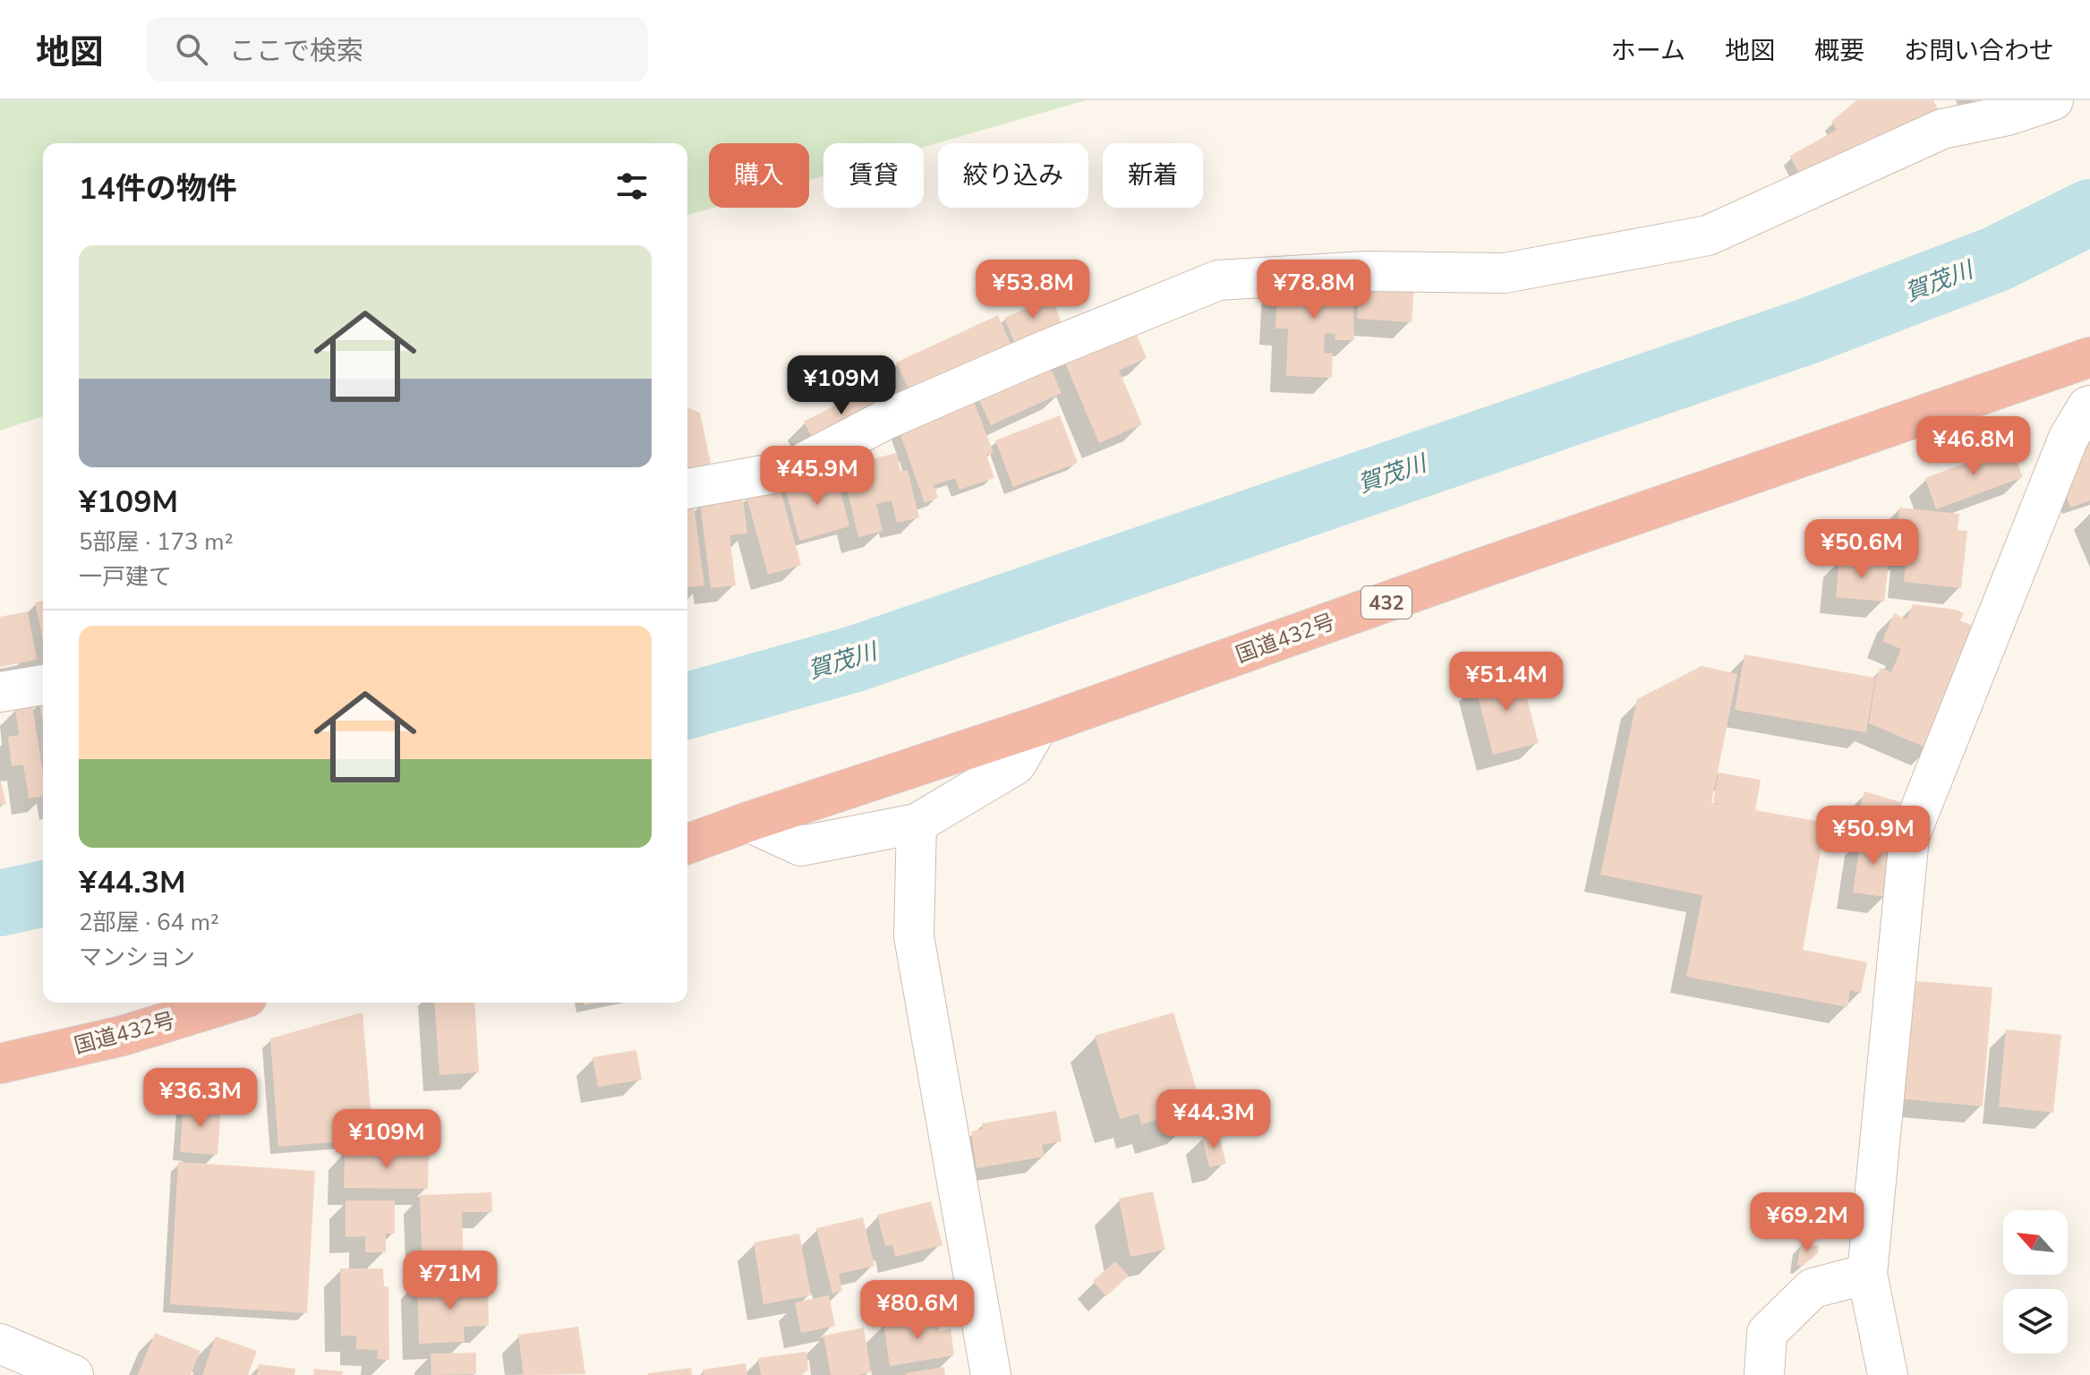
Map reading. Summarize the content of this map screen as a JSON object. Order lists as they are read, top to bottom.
{
  "streets": {
    "highway": ["432", "国道432号"]
  },
  "water": ["賀茂川"],
  "north": "top left",
  "page": {
    "header": "地図",
    "search": "ここで検索",
    "nav": [
      "ホーム",
      "地図",
      "概要",
      "お問い合わせ"
    ],
    "chip": [
      "購入",
      "賃貸",
      "絞り込み",
      "新着"
    ],
    "heading": "14件の物件",
    "list": [
      {
        "name": "¥109M",
        "note": "5部屋 · 173 m² · 一戸建て"
      },
      {
        "name": "¥44.3M",
        "note": "2部屋 · 64 m² · マンション"
      }
    ],
    "price": [
      "¥53.8M",
      "¥78.8M",
      "¥109M",
      "¥46.8M",
      "¥45.9M",
      "¥50.6M",
      "¥51.4M",
      "¥50.9M",
      "¥36.3M",
      "¥44.3M",
      "¥109M",
      "¥69.2M",
      "¥71M",
      "¥80.6M"
    ]
  }
}
